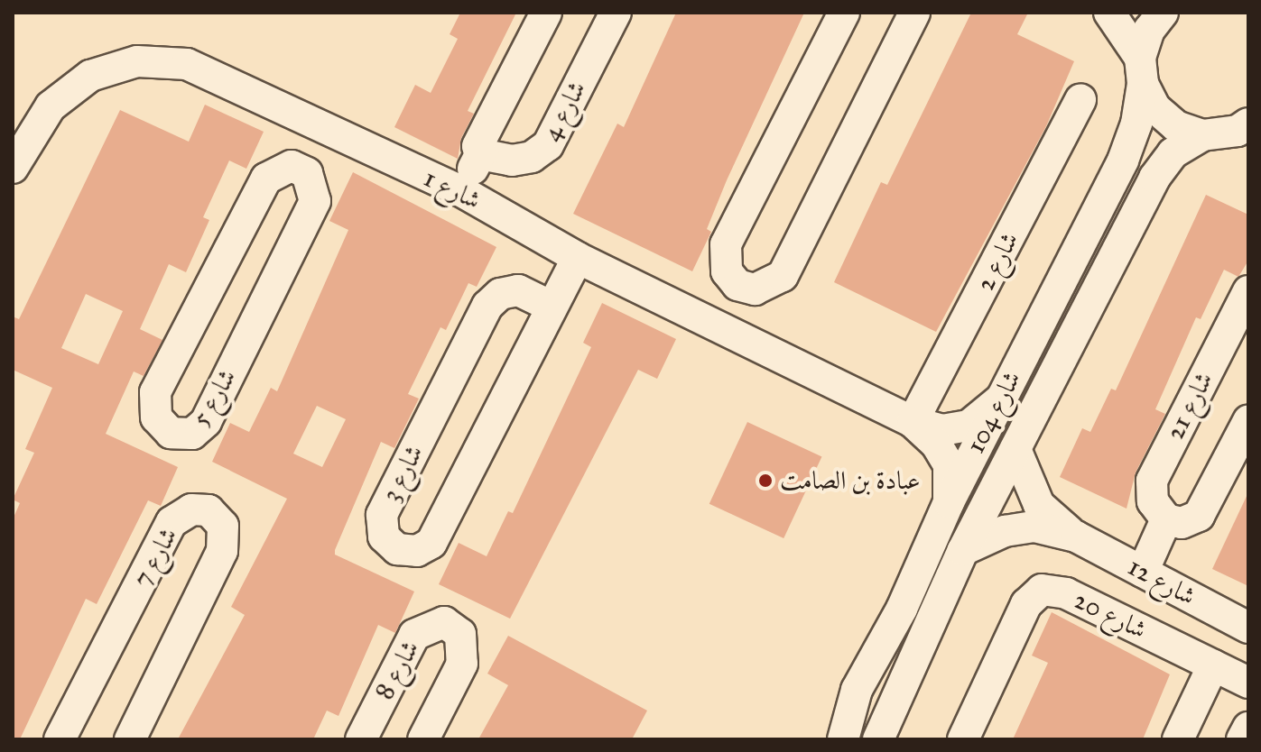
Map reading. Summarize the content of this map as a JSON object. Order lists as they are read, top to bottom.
{
  "streets": {
    "street": [
      "شارع 4",
      "شارع 1",
      "شارع 2",
      "شارع 5",
      "شارع 21",
      "شارع 104",
      "شارع 3",
      "شارع 7",
      "شارع 12",
      "شارع 20",
      "شارع 8"
    ]
  },
  "crossings": [
    ["شارع 1", "شارع 2"],
    ["شارع 1", "شارع 104"],
    ["شارع 1", "شارع 3"],
    ["شارع 104", "شارع 12"]
  ],
  "places": ["عبادة بن الصامت"]
}
